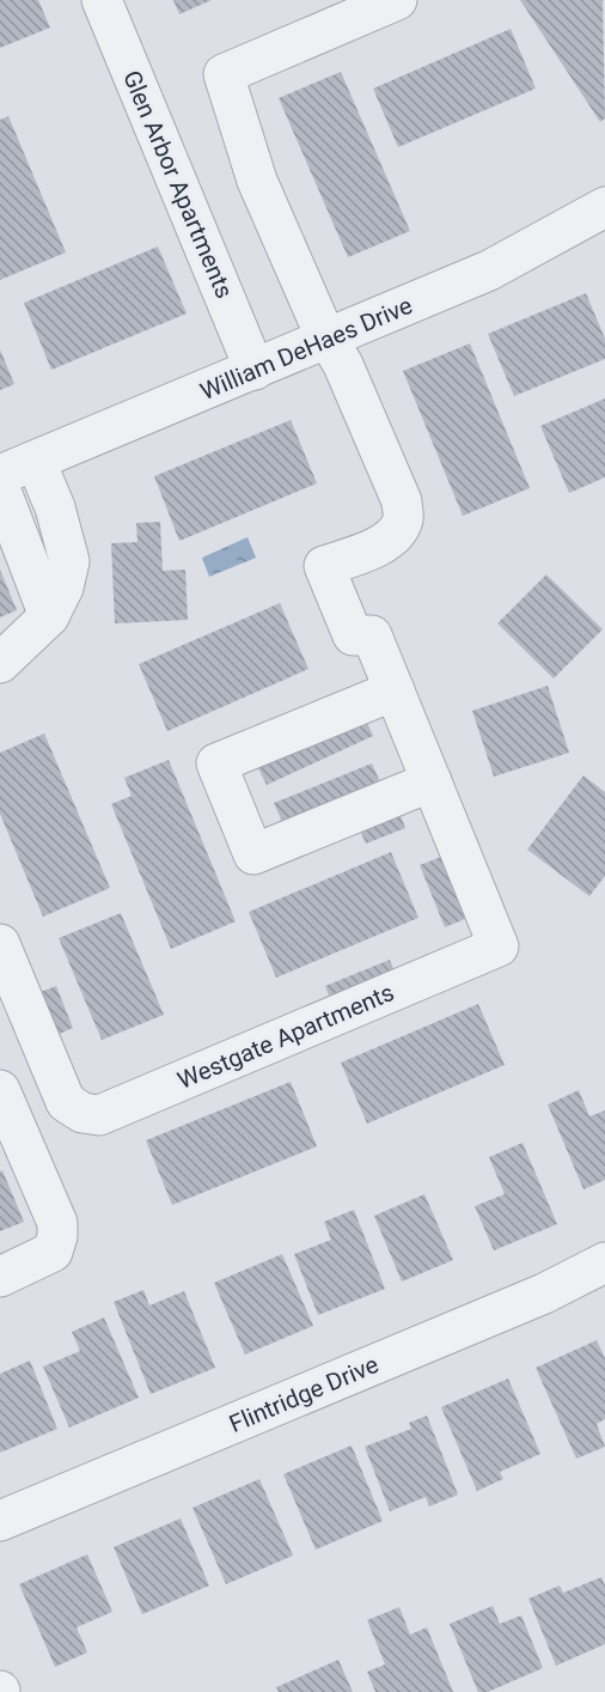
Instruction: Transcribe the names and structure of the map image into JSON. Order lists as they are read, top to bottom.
{
  "streets": {
    "street": [
      "Glen Arbor Apartments",
      "William DeHaes Drive",
      "Westgate Apartments",
      "Flintridge Drive"
    ]
  },
  "crossings": [
    ["Glen Arbor Apartments", "William DeHaes Drive"],
    ["William DeHaes Drive", "Westgate Apartments"]
  ]
}
